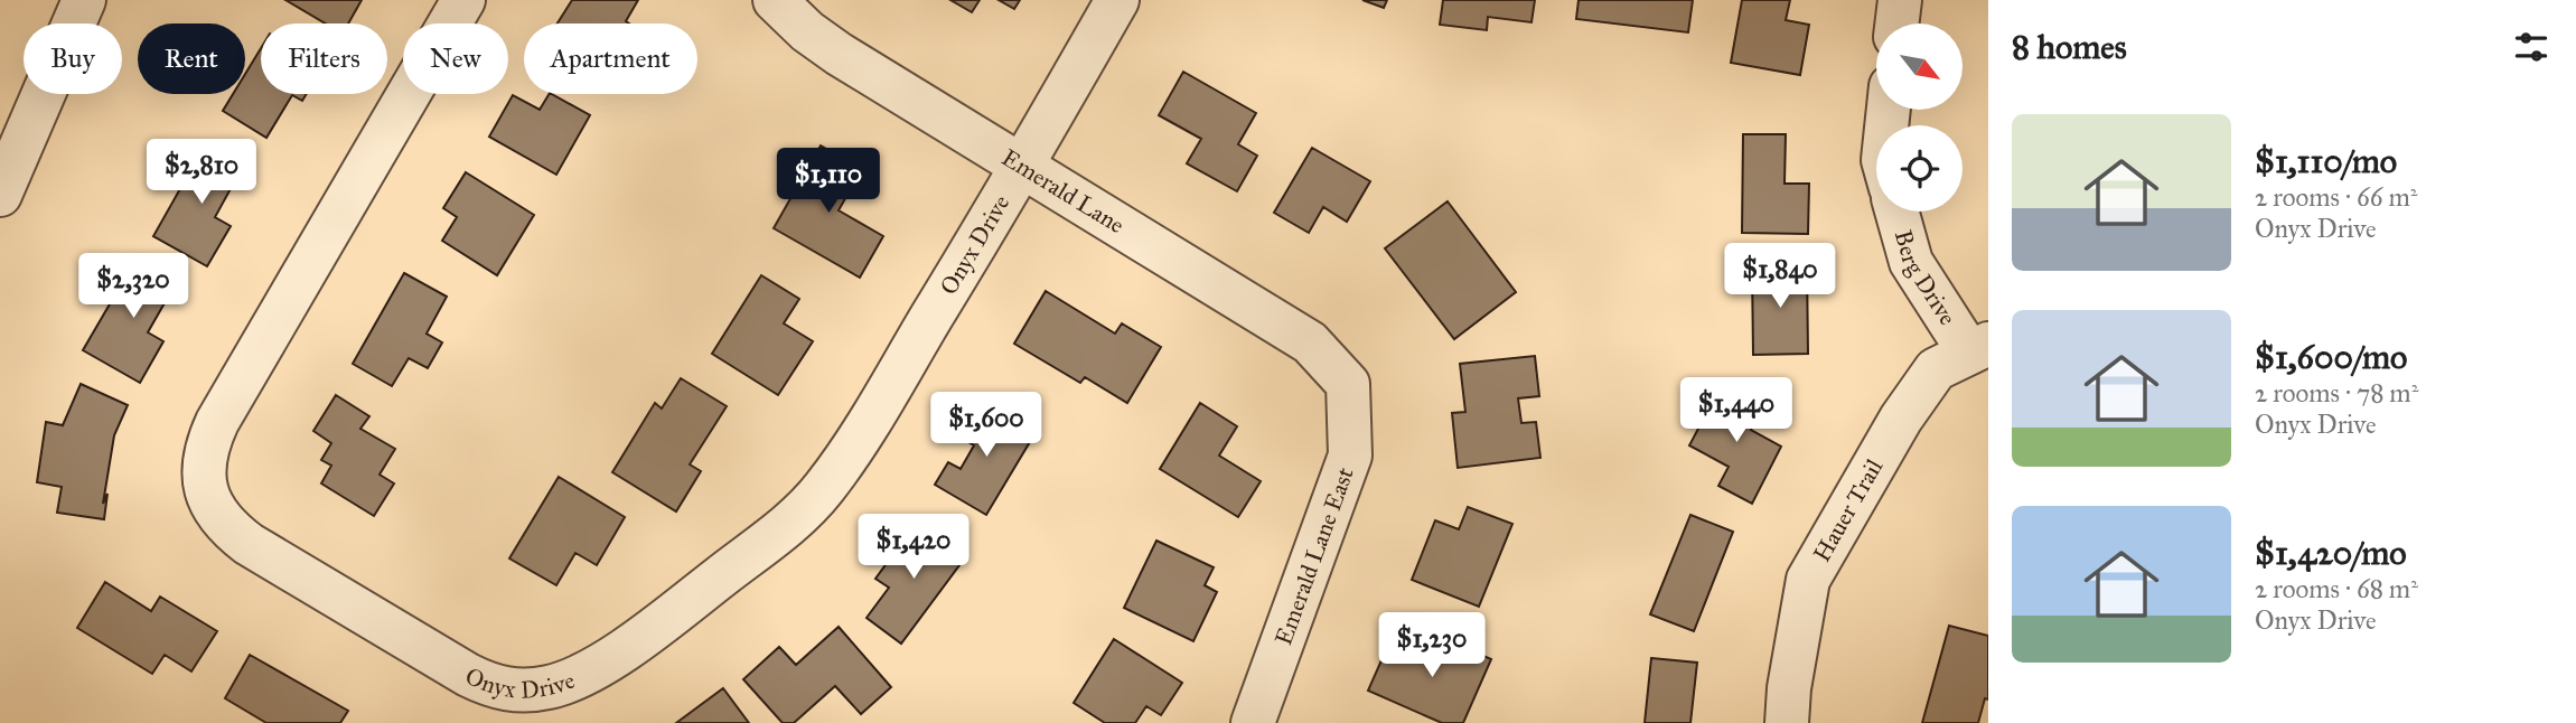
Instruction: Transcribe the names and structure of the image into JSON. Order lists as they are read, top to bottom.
{
  "streets": {
    "street": [
      "Emerald Lane",
      "Onyx Drive",
      "Berg Drive",
      "Hauer Trail",
      "Emerald Lane East"
    ]
  },
  "crossings": [
    ["Emerald Lane", "Onyx Drive"],
    ["Emerald Lane", "Emerald Lane East"],
    ["Berg Drive", "Hauer Trail"]
  ],
  "north": "bottom right",
  "page": {
    "heading": "8 homes",
    "chip": [
      "Buy",
      "Rent",
      "Filters",
      "New",
      "Apartment"
    ],
    "list": [
      {
        "name": "$1,110/mo",
        "note": "2 rooms · 66 m² · Onyx Drive"
      },
      {
        "name": "$1,600/mo",
        "note": "2 rooms · 78 m² · Onyx Drive"
      },
      {
        "name": "$1,420/mo",
        "note": "2 rooms · 68 m² · Onyx Drive"
      }
    ],
    "price": [
      "$2,810",
      "$1,110",
      "$1,840",
      "$2,320",
      "$1,440",
      "$1,600",
      "$1,420",
      "$1,230"
    ]
  }
}
